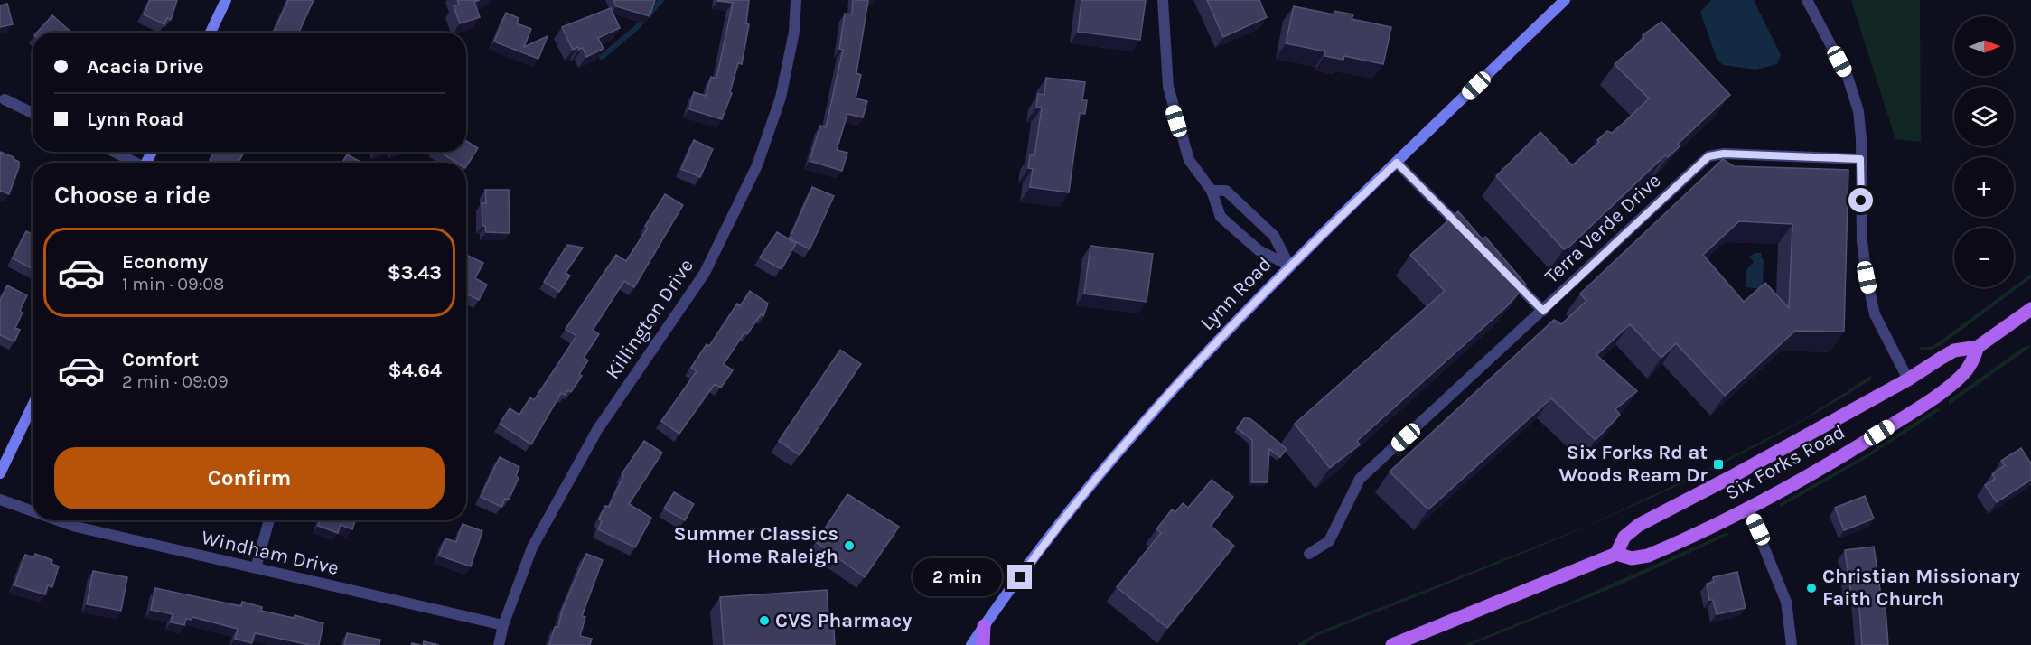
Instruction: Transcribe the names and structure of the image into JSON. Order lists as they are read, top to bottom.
{
  "streets": {
    "main road": ["Lynn Road", "Six Forks Road"],
    "street": ["Terra Verde Drive", "Killington Drive", "Windham Drive"]
  },
  "crossings": [
    ["Killington Drive", "Windham Drive"]
  ],
  "places": {
    "transit": ["Six Forks Rd at Woods Ream Dr"],
    "other": ["Summer Classics Home Raleigh", "Christian Missionary Faith Church", "CVS Pharmacy"]
  },
  "north": "right",
  "page": {
    "map_buttons": ["+", "−"],
    "banner": ["Acacia Drive", "Lynn Road"],
    "heading": "Choose a ride",
    "list": [
      {
        "name": "Economy",
        "note": "1 min · 09:08",
        "value": "$3.43"
      },
      {
        "name": "Comfort",
        "note": "2 min · 09:09",
        "value": "$4.64"
      }
    ],
    "buttons": "Confirm",
    "bubble": "2 min"
  }
}
